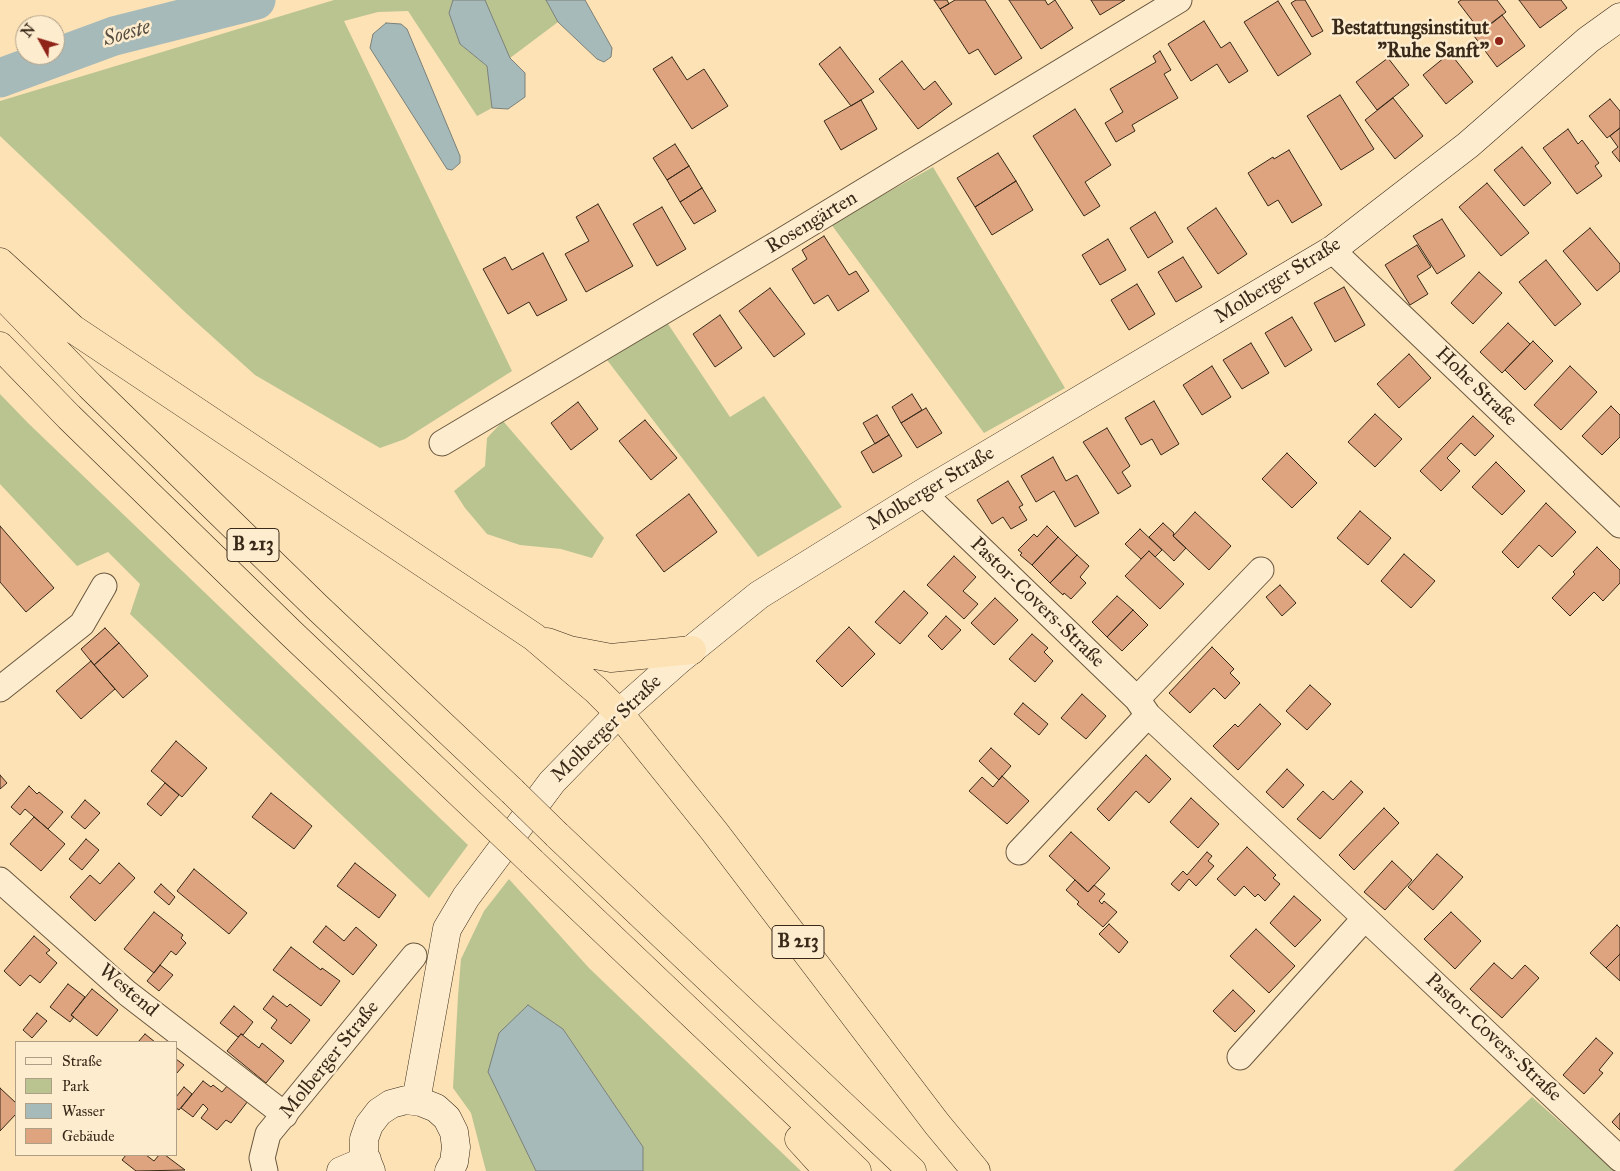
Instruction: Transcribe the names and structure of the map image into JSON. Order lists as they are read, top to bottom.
{
  "streets": {
    "highway": ["B 213"],
    "street": [
      "Rosengärten",
      "Molberger Straße",
      "Hohe Straße",
      "Pastor-Covers-Straße",
      "Westend"
    ]
  },
  "crossings": [
    ["Molberger Straße", "Hohe Straße"],
    ["Molberger Straße", "B 213"],
    ["Molberger Straße", "Pastor-Covers-Straße"],
    ["Molberger Straße", "Westend"]
  ],
  "water": ["Soeste"],
  "places": ["Bestattungsinstitut \"Ruhe Sanft\""],
  "legend": [
    "Straße",
    "Park",
    "Wasser",
    "Gebäude"
  ],
  "north": "top left"
}
